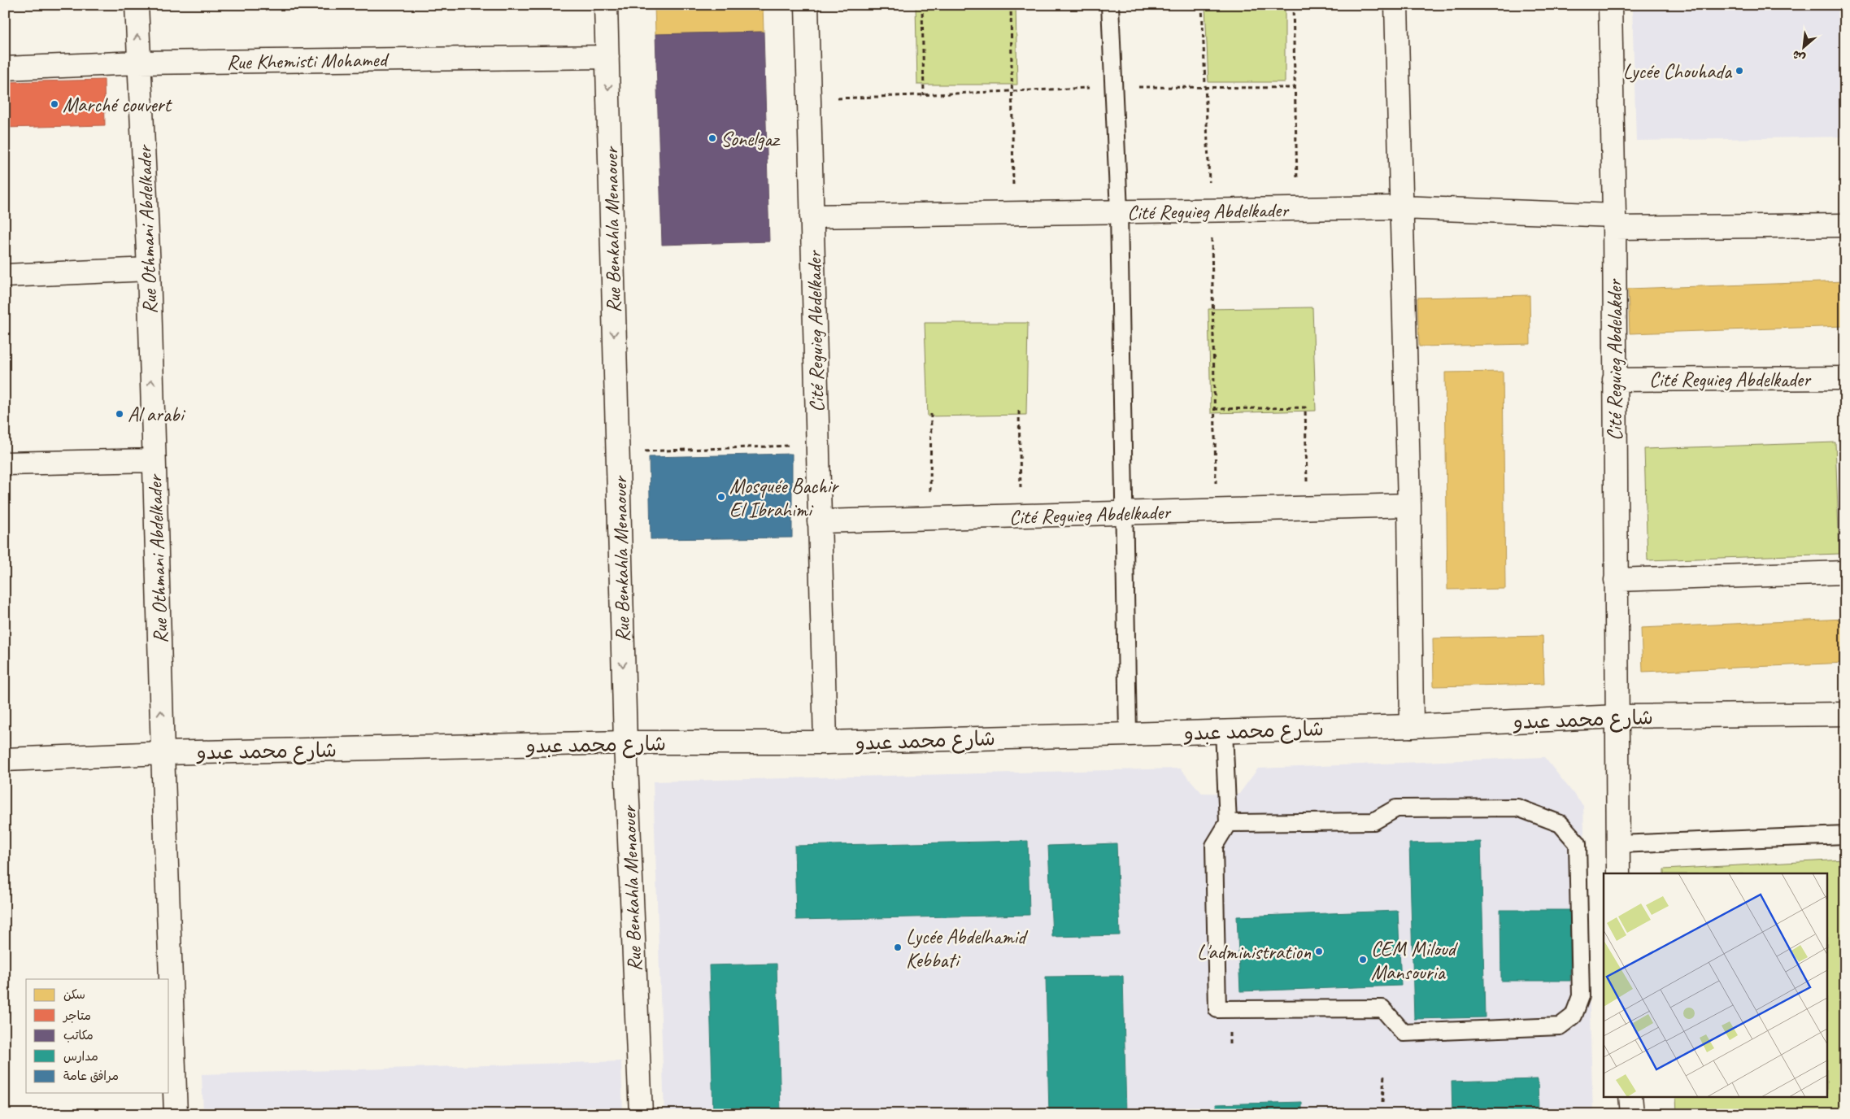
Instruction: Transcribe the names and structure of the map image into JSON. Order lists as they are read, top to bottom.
{
  "streets": {
    "street": [
      "Rue Khemisti Mohamed",
      "Cité Reguieg Abdelkader",
      "Rue Othmani Abdelkader",
      "Rue Benkahla Menaouer",
      "Cité Reguieg Abdelakder",
      "شارع محمد عبدو"
    ]
  },
  "crossings": [
    ["Rue Khemisti Mohamed", "Rue Othmani Abdelkader"],
    ["Rue Khemisti Mohamed", "Rue Benkahla Menaouer"],
    ["Cité Reguieg Abdelkader", "Cité Reguieg Abdelakder"],
    ["Cité Reguieg Abdelkader", "شارع محمد عبدو"],
    ["Rue Othmani Abdelkader", "شارع محمد عبدو"],
    ["Rue Benkahla Menaouer", "شارع محمد عبدو"],
    ["Cité Reguieg Abdelakder", "شارع محمد عبدو"]
  ],
  "one_way": ["Rue Othmani Abdelkader", "Rue Benkahla Menaouer"],
  "places": [
    "Lycée Chouhada",
    "Marché couvert",
    "Sonelgaz",
    "Al arabi",
    "Mosquée Bachir El Ibrahimi",
    "Lycée Abdelhamid Kebbati",
    "L'administration",
    "CEM Miloud Mansouria"
  ],
  "legend": [
    "سكن",
    "متاجر",
    "مكاتب",
    "مدارس",
    "مرافق عامة"
  ],
  "north": "bottom left"
}
